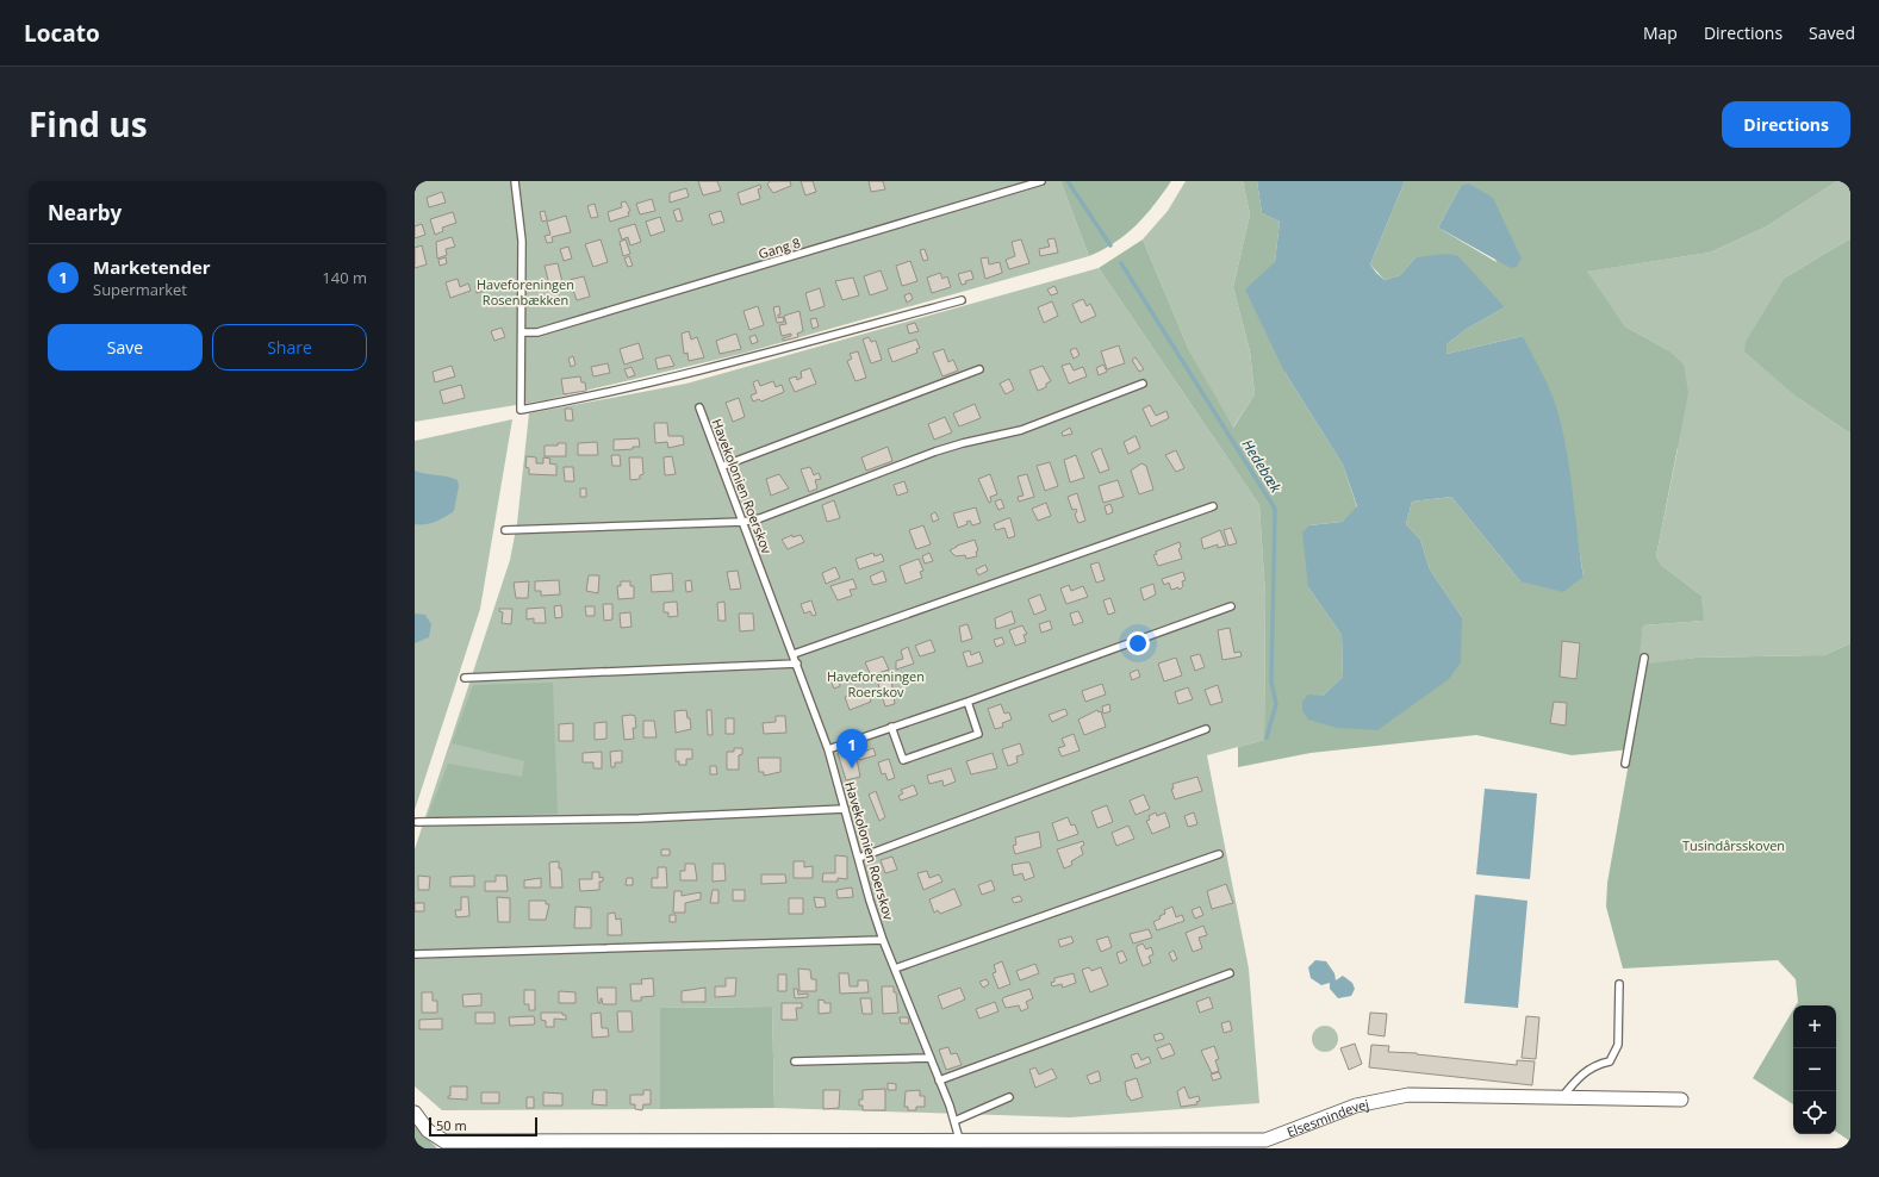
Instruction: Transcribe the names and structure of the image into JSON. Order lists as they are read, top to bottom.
{
  "streets": {
    "street": ["Elsesmindevej"],
    "lane": ["Gang 8", "Havekolonien Roerskov"]
  },
  "crossings": [
    ["Havekolonien Roerskov", "Elsesmindevej"]
  ],
  "water": ["Hedebæk"],
  "parks": ["Haveforeningen Rosenbækken", "Haveforeningen Roerskov", "Tusindårsskoven"],
  "scale_bar": "50 m",
  "page": {
    "header": "Locato",
    "nav": ["Map", "Directions", "Saved"],
    "title": "Find us",
    "buttons": [
      "Directions",
      ["Save", "Share"]
    ],
    "heading": "Nearby",
    "list": [
      {
        "mark": "1",
        "name": "Marketender",
        "note": "Supermarket",
        "value": "140 m"
      }
    ],
    "pins": "1",
    "map_buttons": ["+", "−"],
    "scale": "50 m"
  }
}
